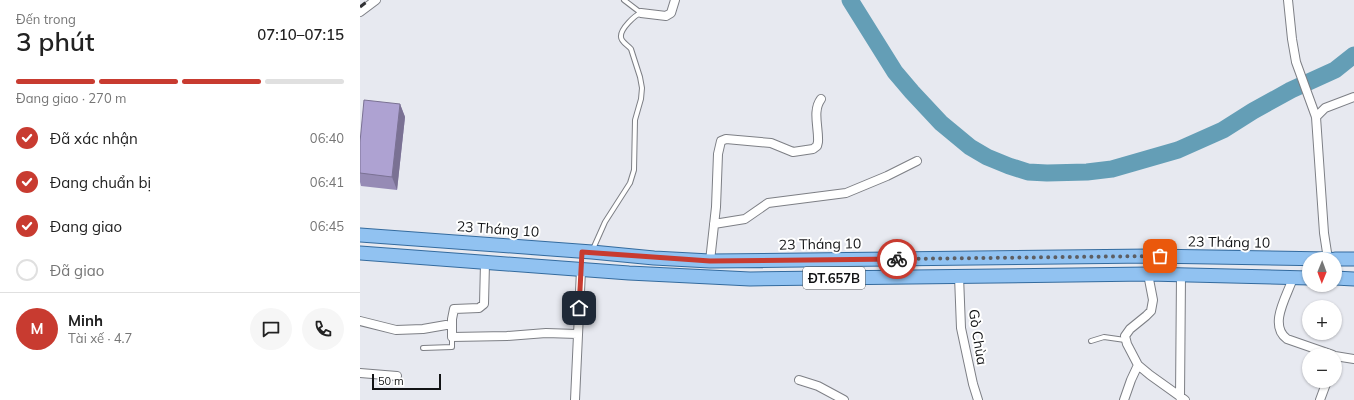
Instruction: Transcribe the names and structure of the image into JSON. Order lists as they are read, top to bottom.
{
  "streets": {
    "main road": ["23 Tháng 10", "ĐT.657B"],
    "street": ["Gò Chùa"]
  },
  "crossings": [
    ["ĐT.657B", "Gò Chùa"]
  ],
  "scale_bar": "50 m",
  "north": "bottom",
  "page": {
    "heading": ["3 phút", "Đến trong", "07:10–07:15"],
    "panel": ["Minh", "Tài xế · 4.7"],
    "bar": "Đang giao · 270 m",
    "list": [
      ["Đã xác nhận", "06:40"],
      ["Đang chuẩn bị", "06:41"],
      ["Đang giao", "06:45"],
      "Đã giao"
    ],
    "map_buttons": ["+", "−"],
    "round": "M",
    "scale": "50 m"
  }
}
